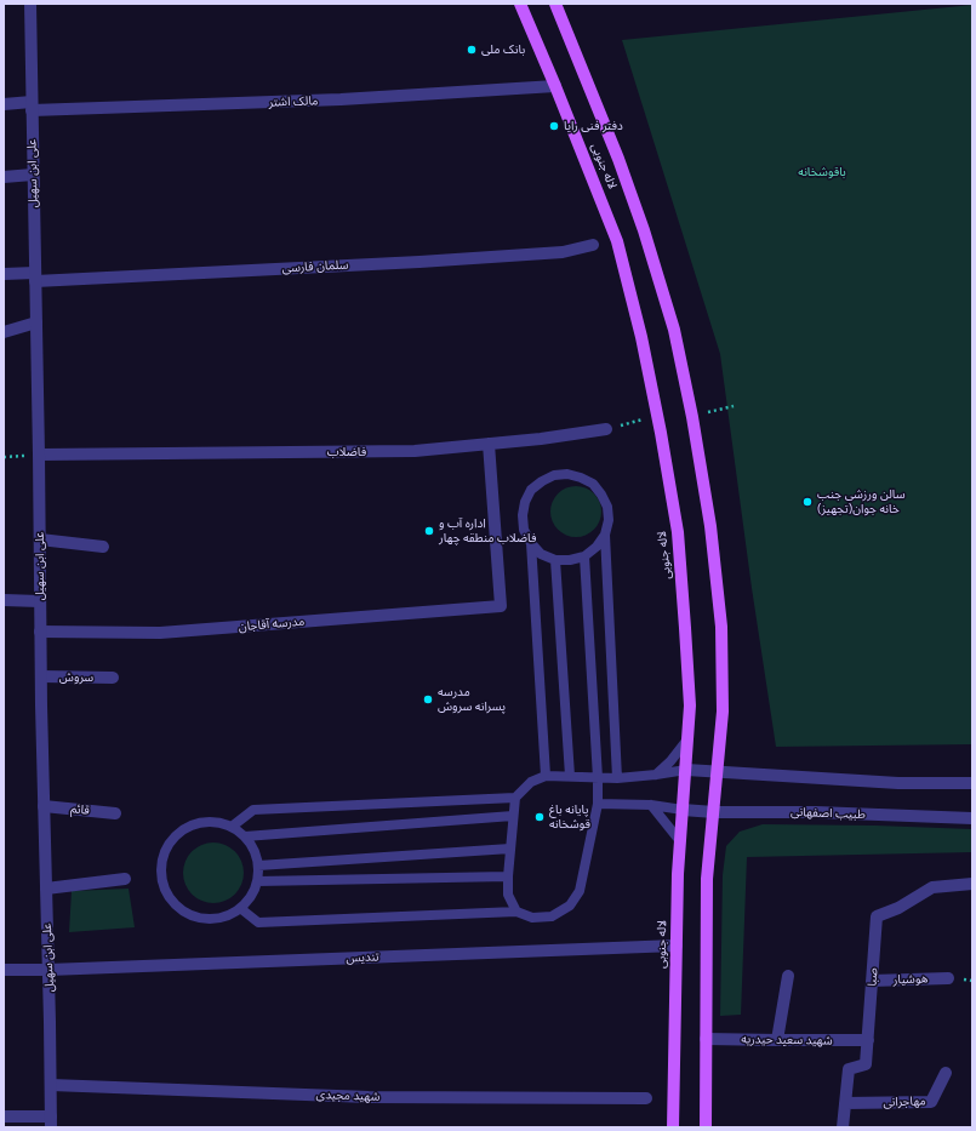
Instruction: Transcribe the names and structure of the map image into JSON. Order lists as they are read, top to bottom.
{
  "streets": {
    "main road": ["لاله جنوبی"],
    "street": [
      "مالک اشتر",
      "علی ابن سهیل",
      "سلمان فارسی",
      "فاضلاب",
      "مدرسه آقاجان",
      "سروش",
      "قائم",
      "طبیب اصفهانی",
      "تندیس",
      "صبا",
      "هوشیار",
      "شهید سعید حیدریه",
      "شهید مجیدی",
      "مهاجرانی"
    ]
  },
  "crossings": [
    ["مالک اشتر", "لاله جنوبی"],
    ["مالک اشتر", "علی ابن سهیل"],
    ["لاله جنوبی", "طبیب اصفهانی"],
    ["لاله جنوبی", "تندیس"],
    ["لاله جنوبی", "شهید سعید حیدریه"],
    ["علی ابن سهیل", "سلمان فارسی"],
    ["علی ابن سهیل", "فاضلاب"],
    ["علی ابن سهیل", "مدرسه آقاجان"],
    ["علی ابن سهیل", "سروش"],
    ["علی ابن سهیل", "قائم"],
    ["علی ابن سهیل", "تندیس"],
    ["علی ابن سهیل", "شهید مجیدی"],
    ["فاضلاب", "مدرسه آقاجان"],
    ["صبا", "هوشیار"],
    ["صبا", "شهید سعید حیدریه"],
    ["صبا", "مهاجرانی"]
  ],
  "parks": ["باقوشخانه"],
  "places": [
    "بانک ملی",
    "دفتر فنی رایا",
    "سالن ورزشی جنب خانه جوان(تجهیز)",
    "اداره آب و فاضلاب منطقه چهار",
    "مدرسه پسرانه سروش",
    "پایانه باغ قوشخانه"
  ]
}
